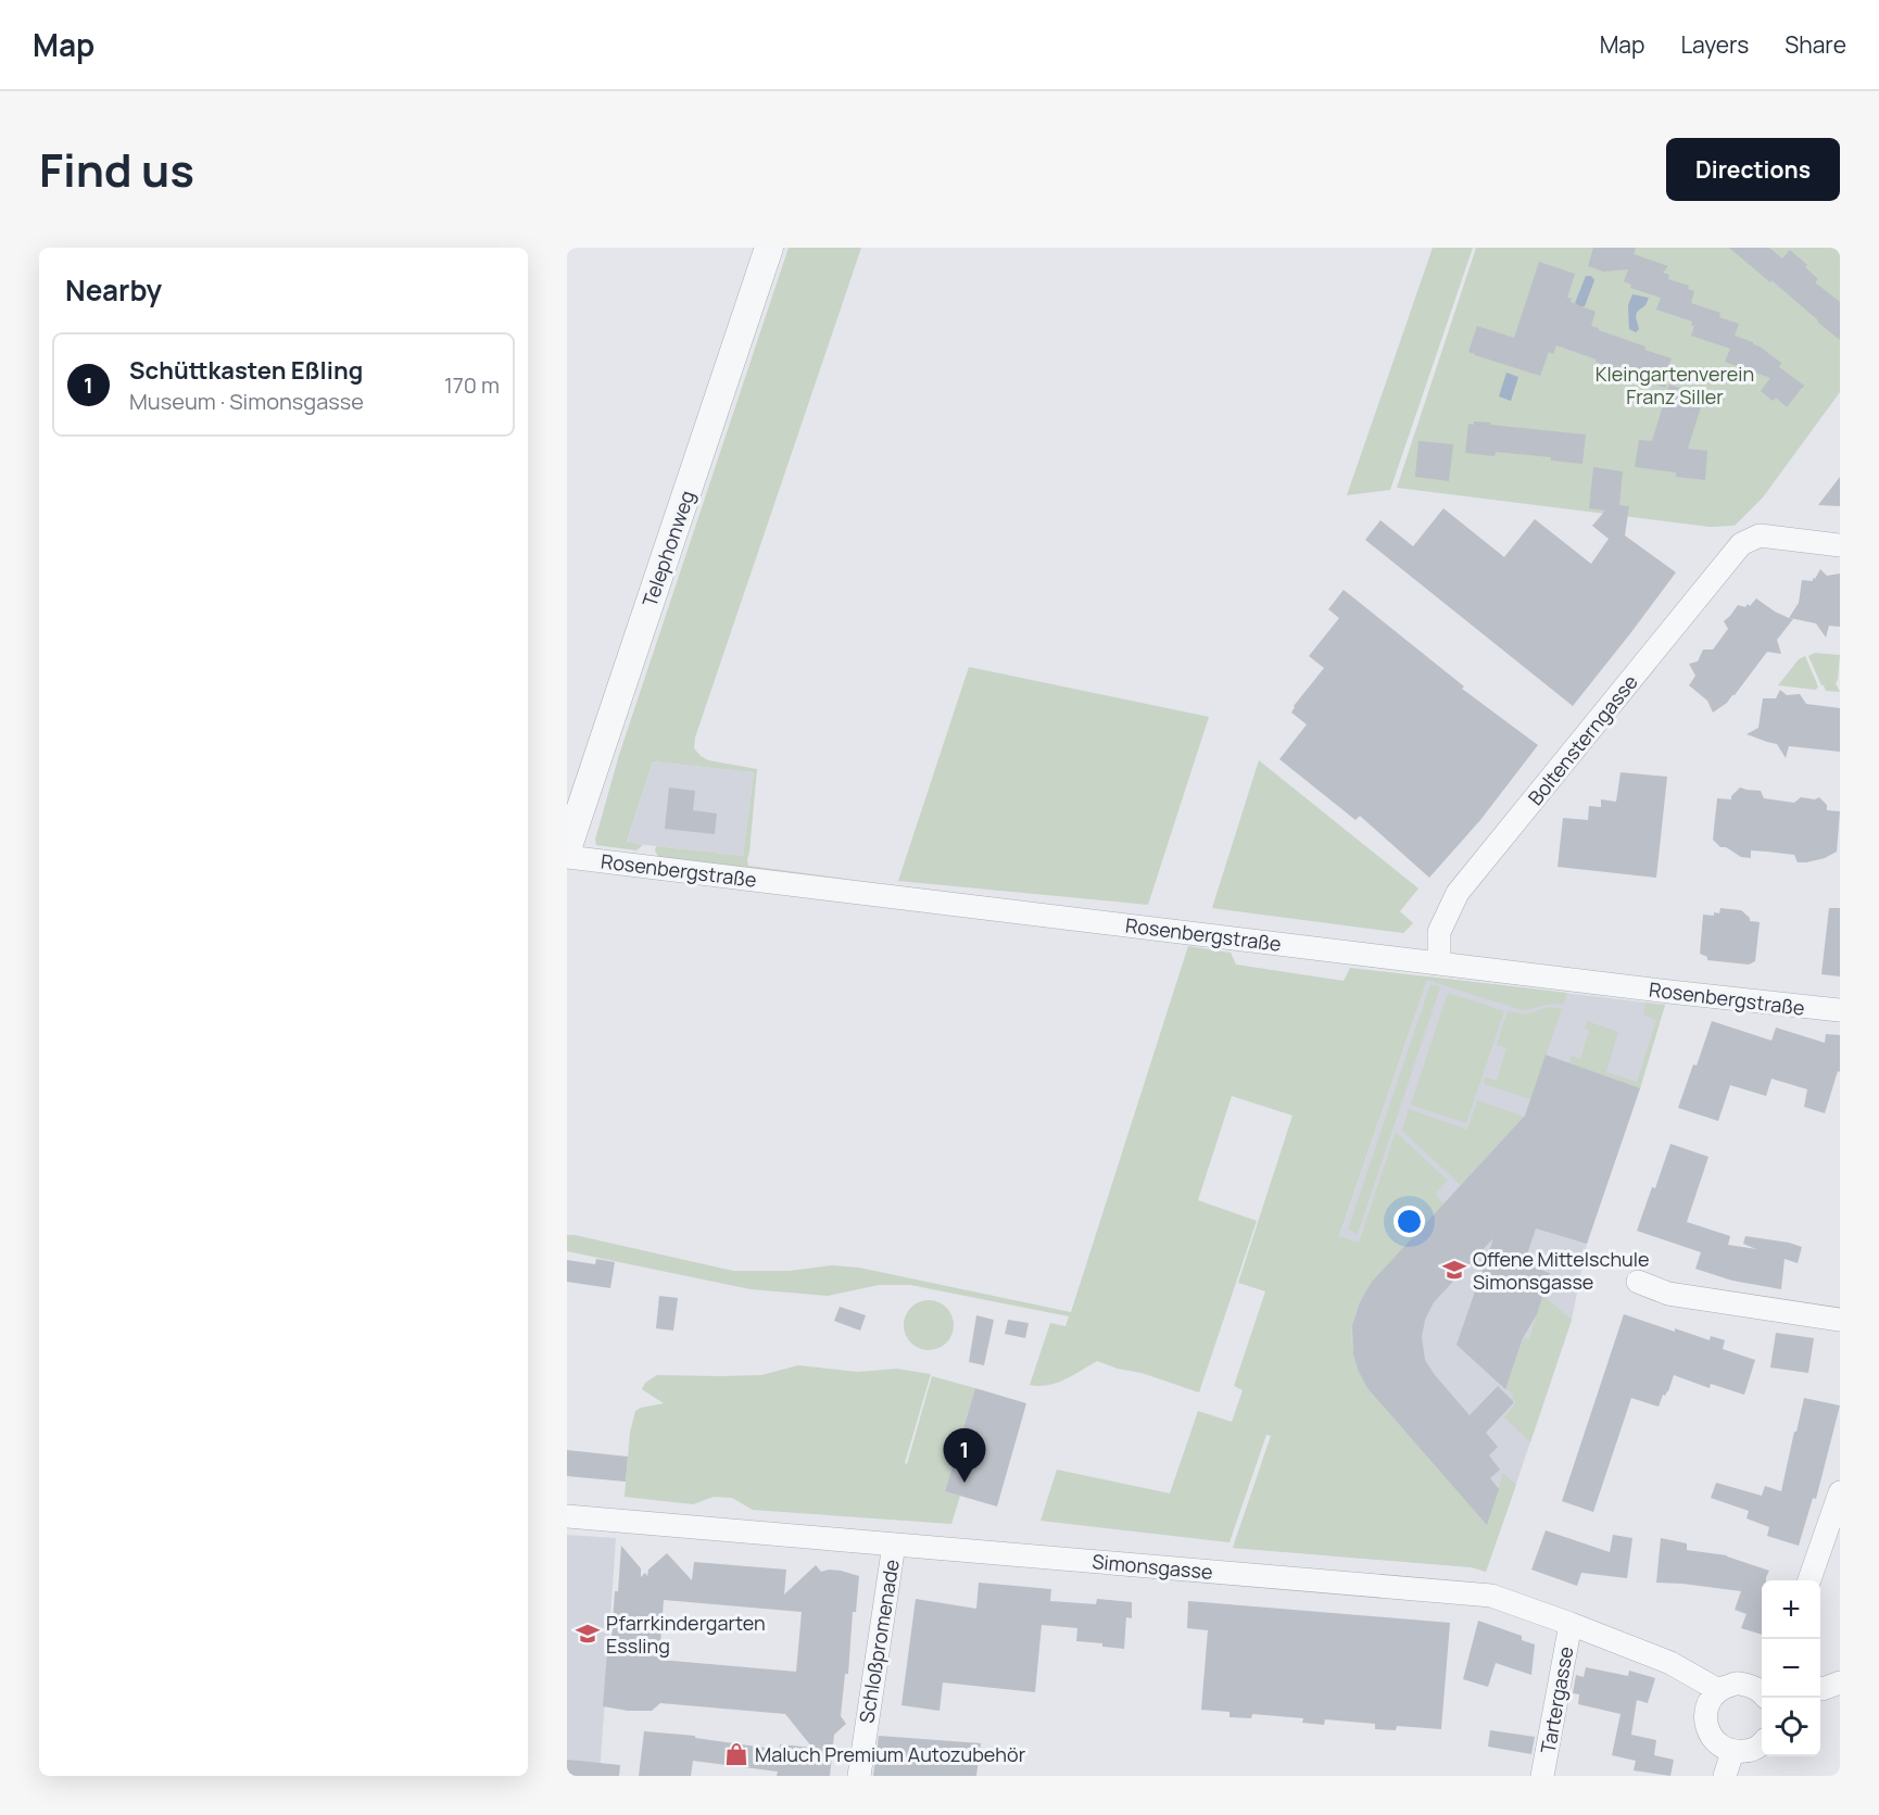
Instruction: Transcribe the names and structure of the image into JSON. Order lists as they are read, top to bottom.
{
  "streets": {
    "street": [
      "Telephonweg",
      "Boltensterngasse",
      "Rosenbergstraße",
      "Simonsgasse",
      "Schloßpromenade",
      "Tartergasse"
    ]
  },
  "crossings": [
    ["Boltensterngasse", "Rosenbergstraße"],
    ["Simonsgasse", "Schloßpromenade"],
    ["Simonsgasse", "Tartergasse"]
  ],
  "parks": ["Kleingartenverein Franz Siller"],
  "places": {
    "school or university": ["Offene Mittelschule Simonsgasse", "Pfarrkindergarten Essling"],
    "shop": ["Maluch Premium Autozubehör"]
  },
  "page": {
    "header": "Map",
    "nav": ["Map", "Layers", "Share"],
    "title": "Find us",
    "buttons": "Directions",
    "heading": "Nearby",
    "list": [
      {
        "mark": "1",
        "name": "Schüttkasten Eßling",
        "note": "Museum · Simonsgasse",
        "value": "170 m"
      }
    ],
    "pins": "1",
    "map_buttons": ["+", "−"]
  }
}
